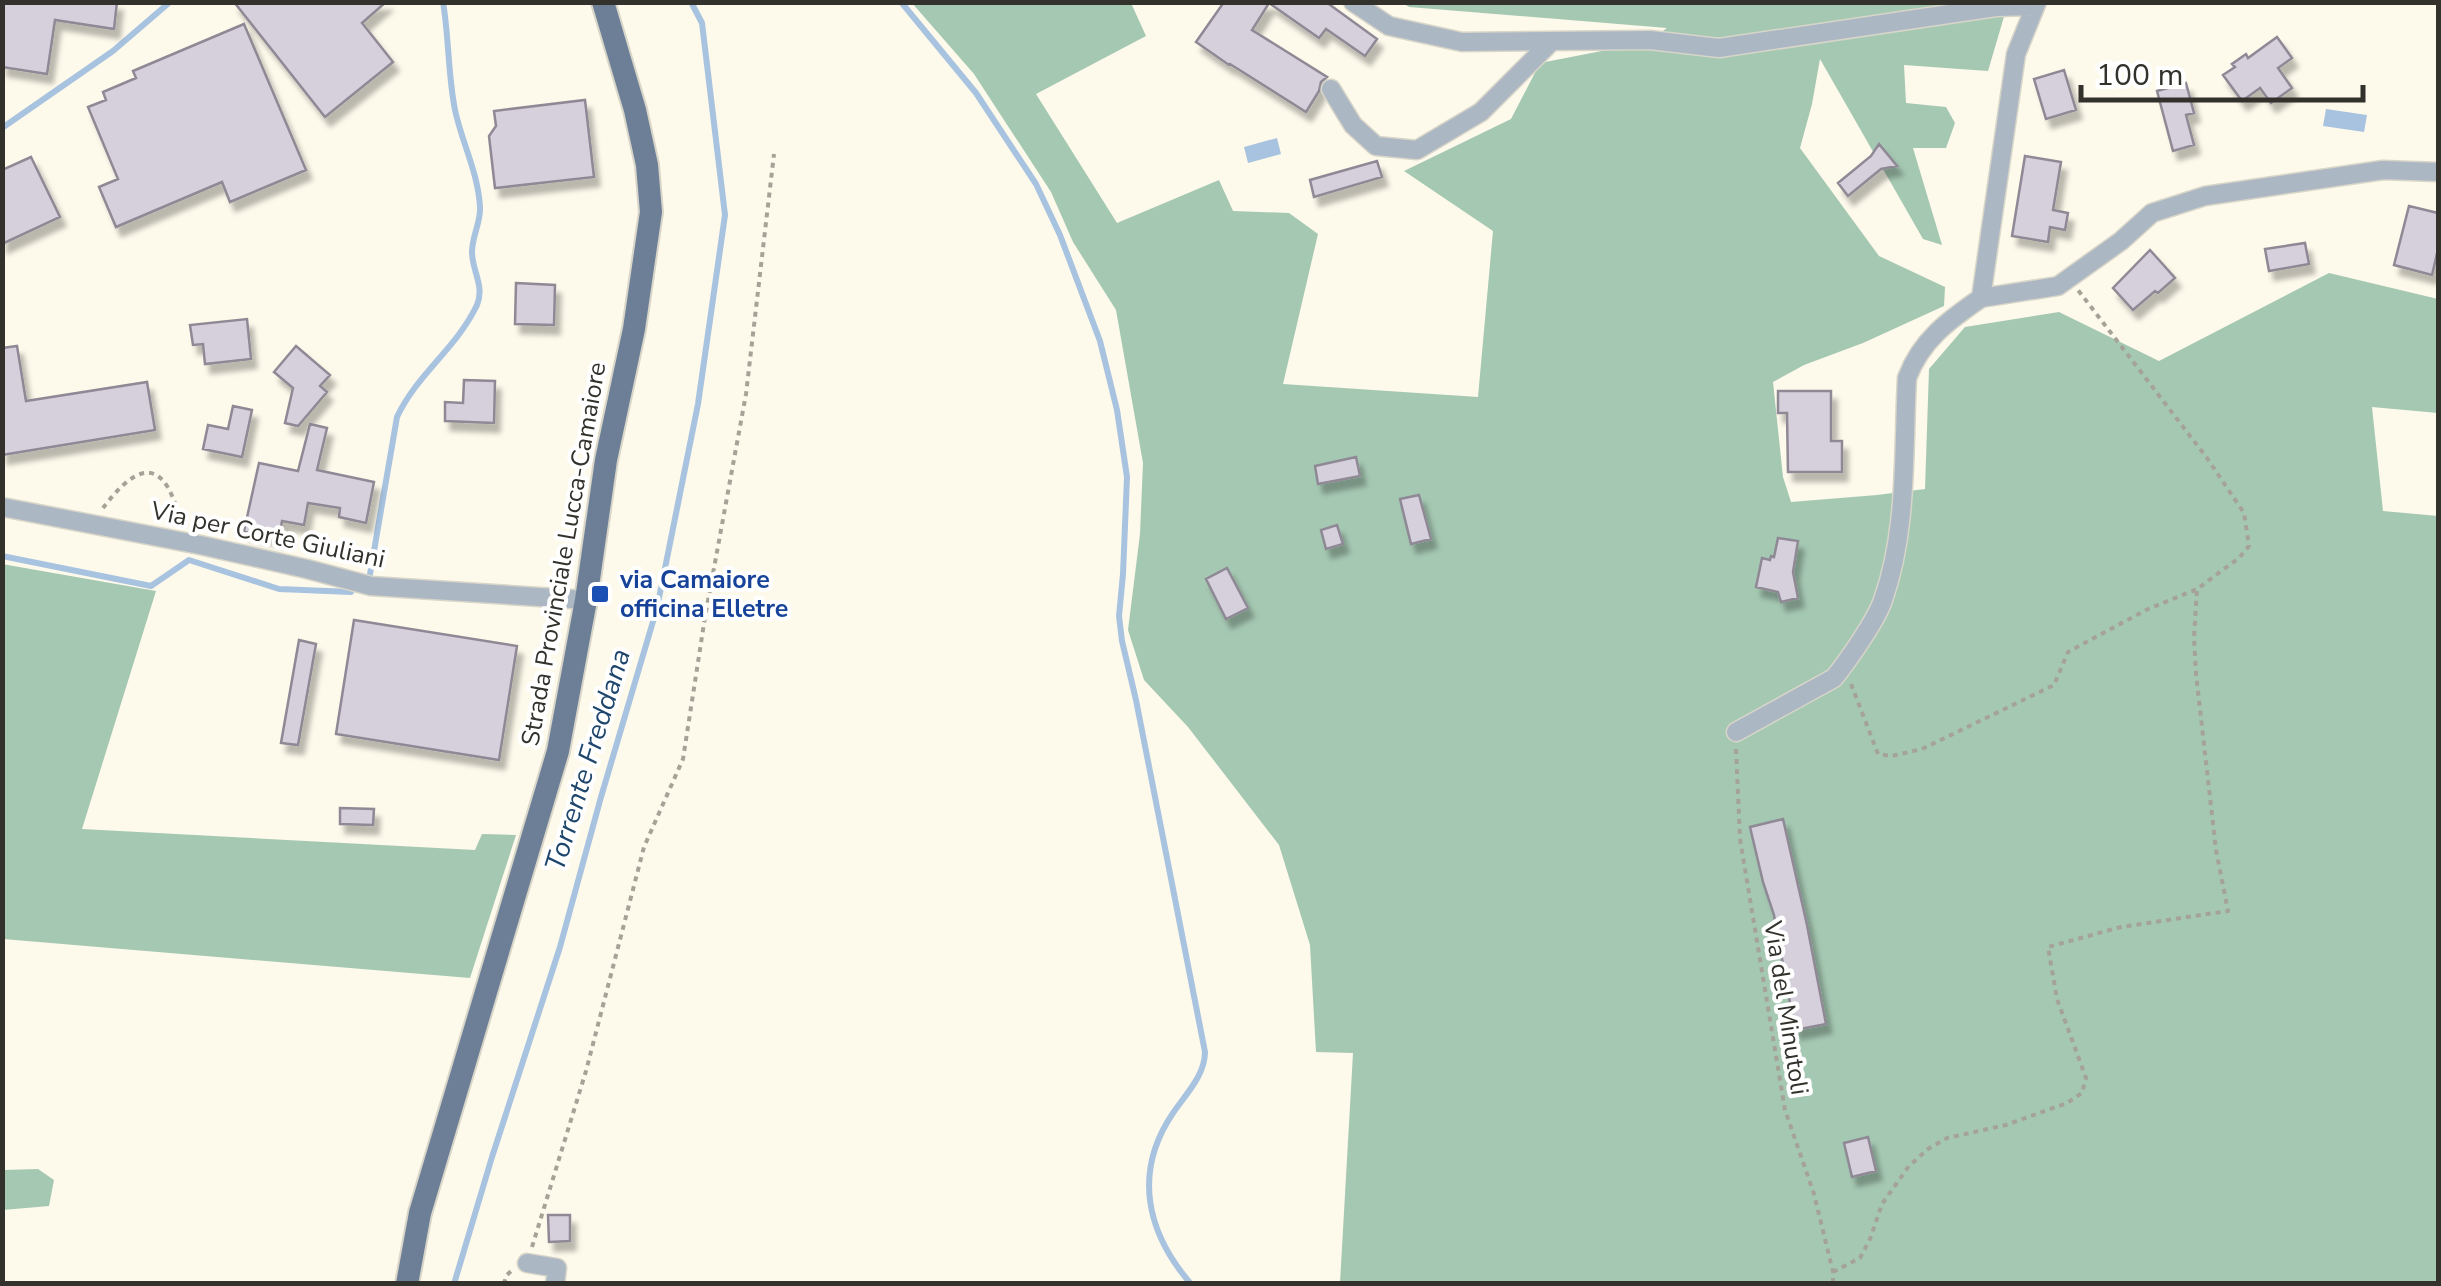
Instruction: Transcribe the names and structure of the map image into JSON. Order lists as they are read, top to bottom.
{
  "streets": {
    "main road": ["Strada Provinciale Lucca-Camaiore"],
    "street": ["Via per Corte Giuliani"],
    "path": ["Via del Minutoli"]
  },
  "crossings": [
    ["Via per Corte Giuliani", "Strada Provinciale Lucca-Camaiore"]
  ],
  "water": ["Torrente Freddana"],
  "places": {
    "transit": ["via Camaiore officina Elletre"]
  },
  "scale_bar": "100 m"
}
